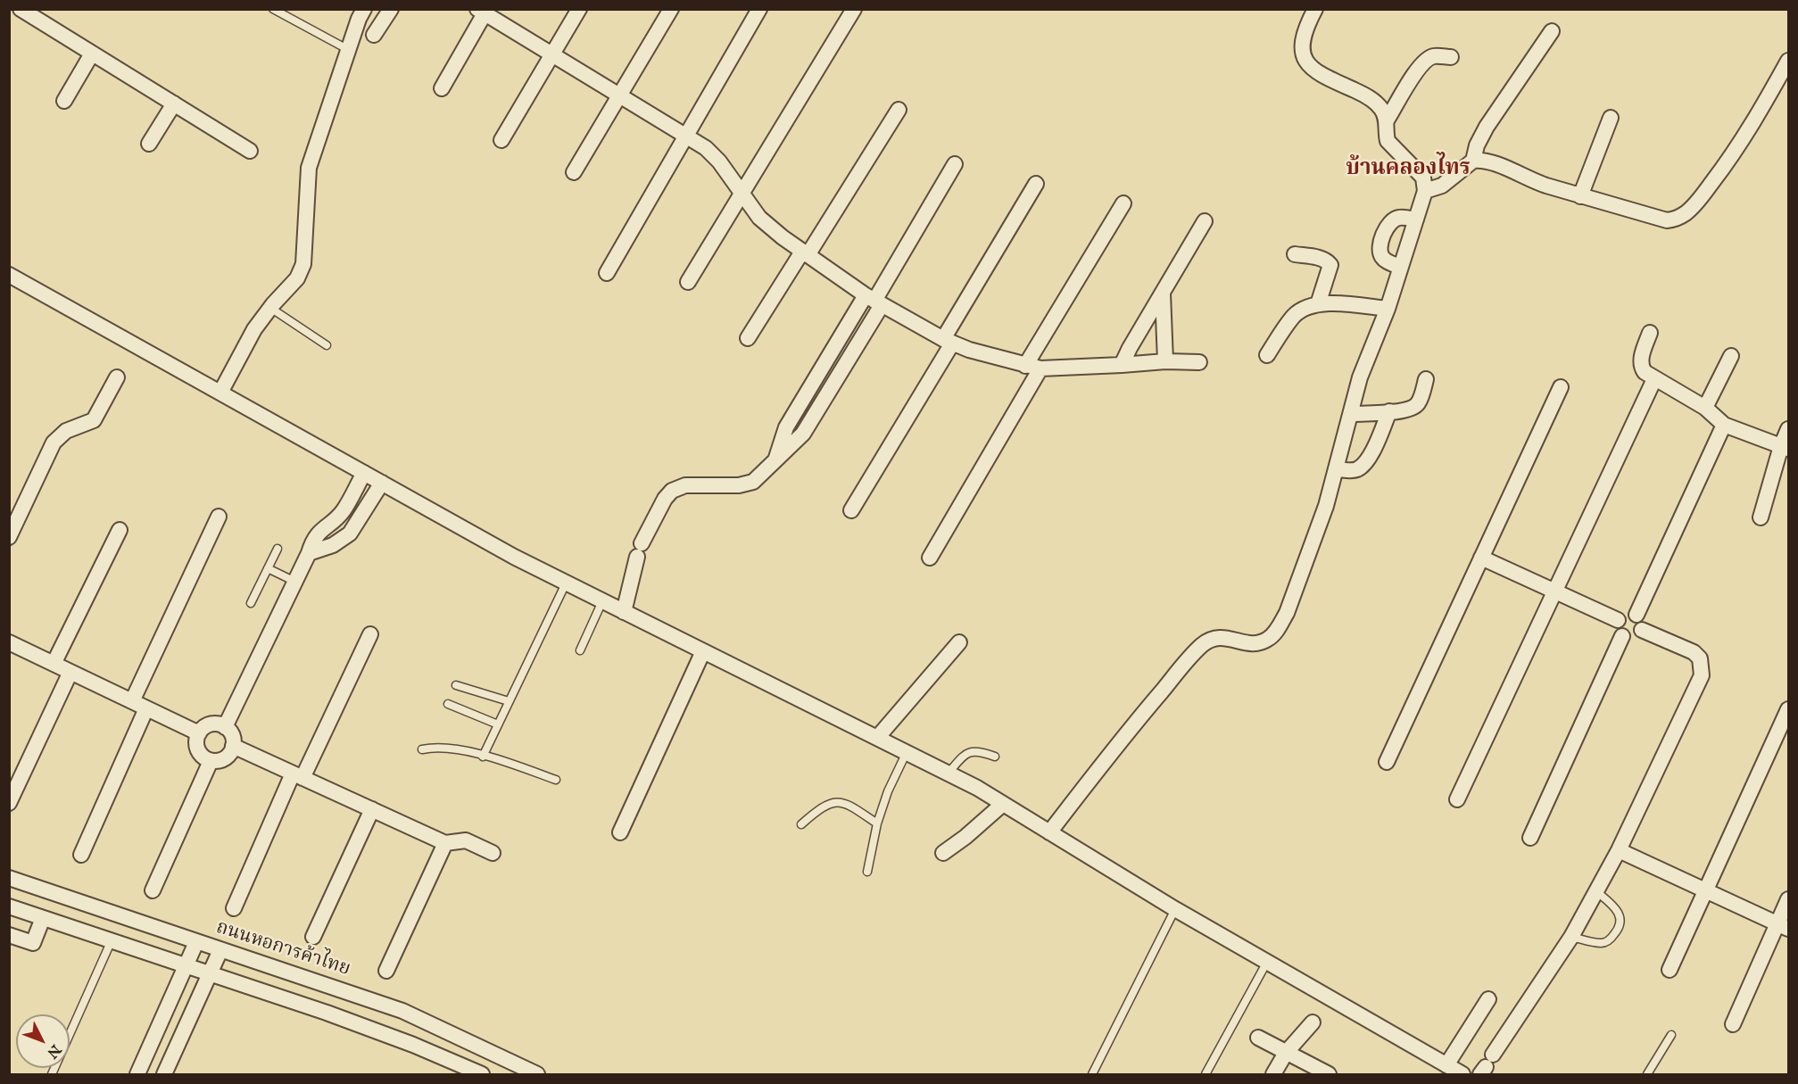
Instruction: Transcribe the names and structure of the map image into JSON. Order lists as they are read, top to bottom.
{
  "streets": {
    "street": ["ถนนหอการค้าไทย"]
  },
  "districts": ["บ้านคลองไทร"],
  "north": "bottom right"
}
